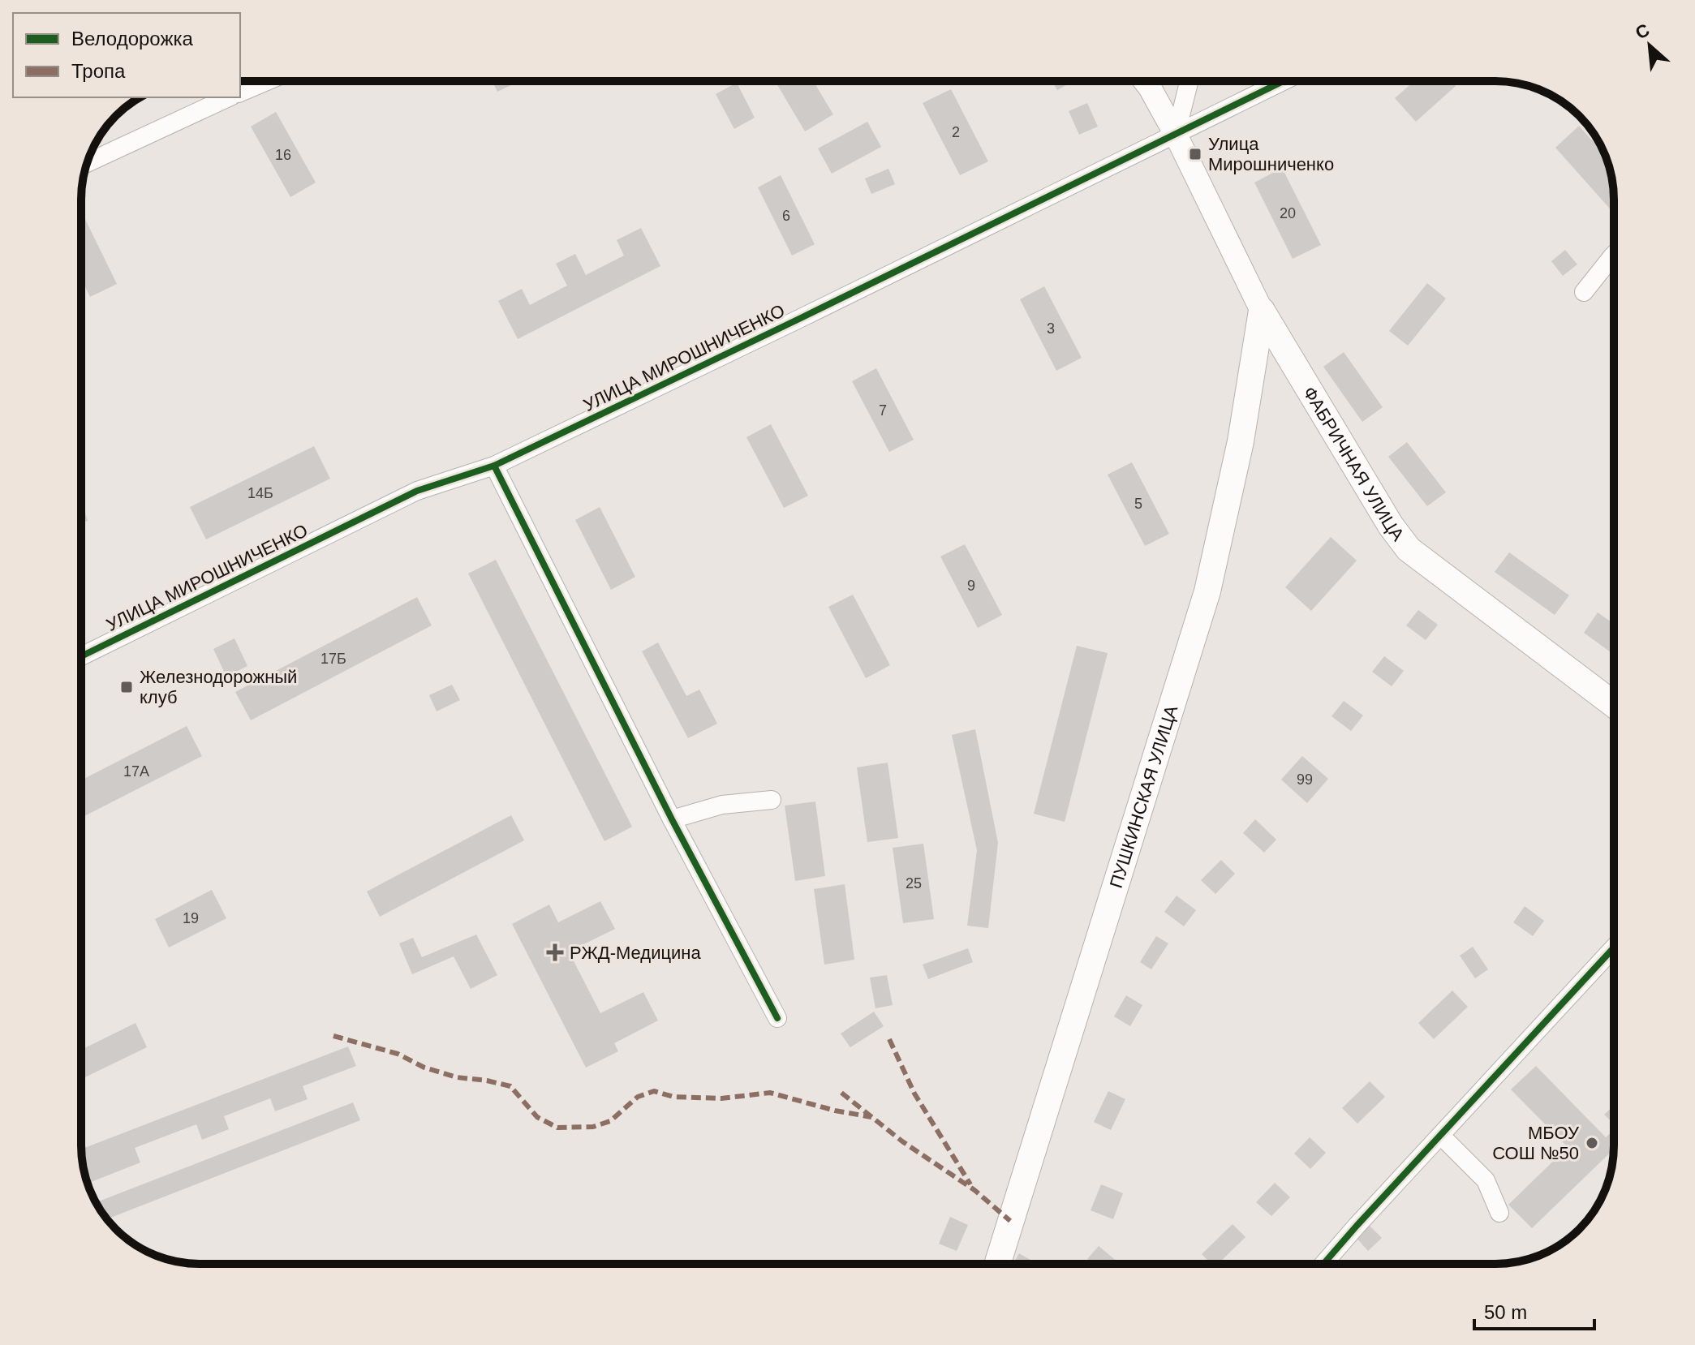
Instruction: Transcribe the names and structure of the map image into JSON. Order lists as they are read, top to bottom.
{
  "streets": {
    "main road": ["ФАБРИЧНАЯ УЛИЦА", "ПУШКИНСКАЯ УЛИЦА"],
    "street": ["УЛИЦА МИРОШНИЧЕНКО"]
  },
  "crossings": [
    ["УЛИЦА МИРОШНИЧЕНКО", "ФАБРИЧНАЯ УЛИЦА"],
    ["ФАБРИЧНАЯ УЛИЦА", "ПУШКИНСКАЯ УЛИЦА"]
  ],
  "places": {
    "transit": ["Улица Мирошниченко", "Железнодорожный клуб"],
    "health": ["РЖД-Медицина"],
    "other": ["МБОУ СОШ №50"]
  },
  "house_numbers": [
    "2",
    "16",
    "20",
    "6",
    "3",
    "7",
    "14Б",
    "5",
    "9",
    "17Б",
    "17А",
    "99",
    "25",
    "19"
  ],
  "legend": ["Велодорожка", "Тропа"],
  "scale_bar": "50 m",
  "north": "top left"
}
